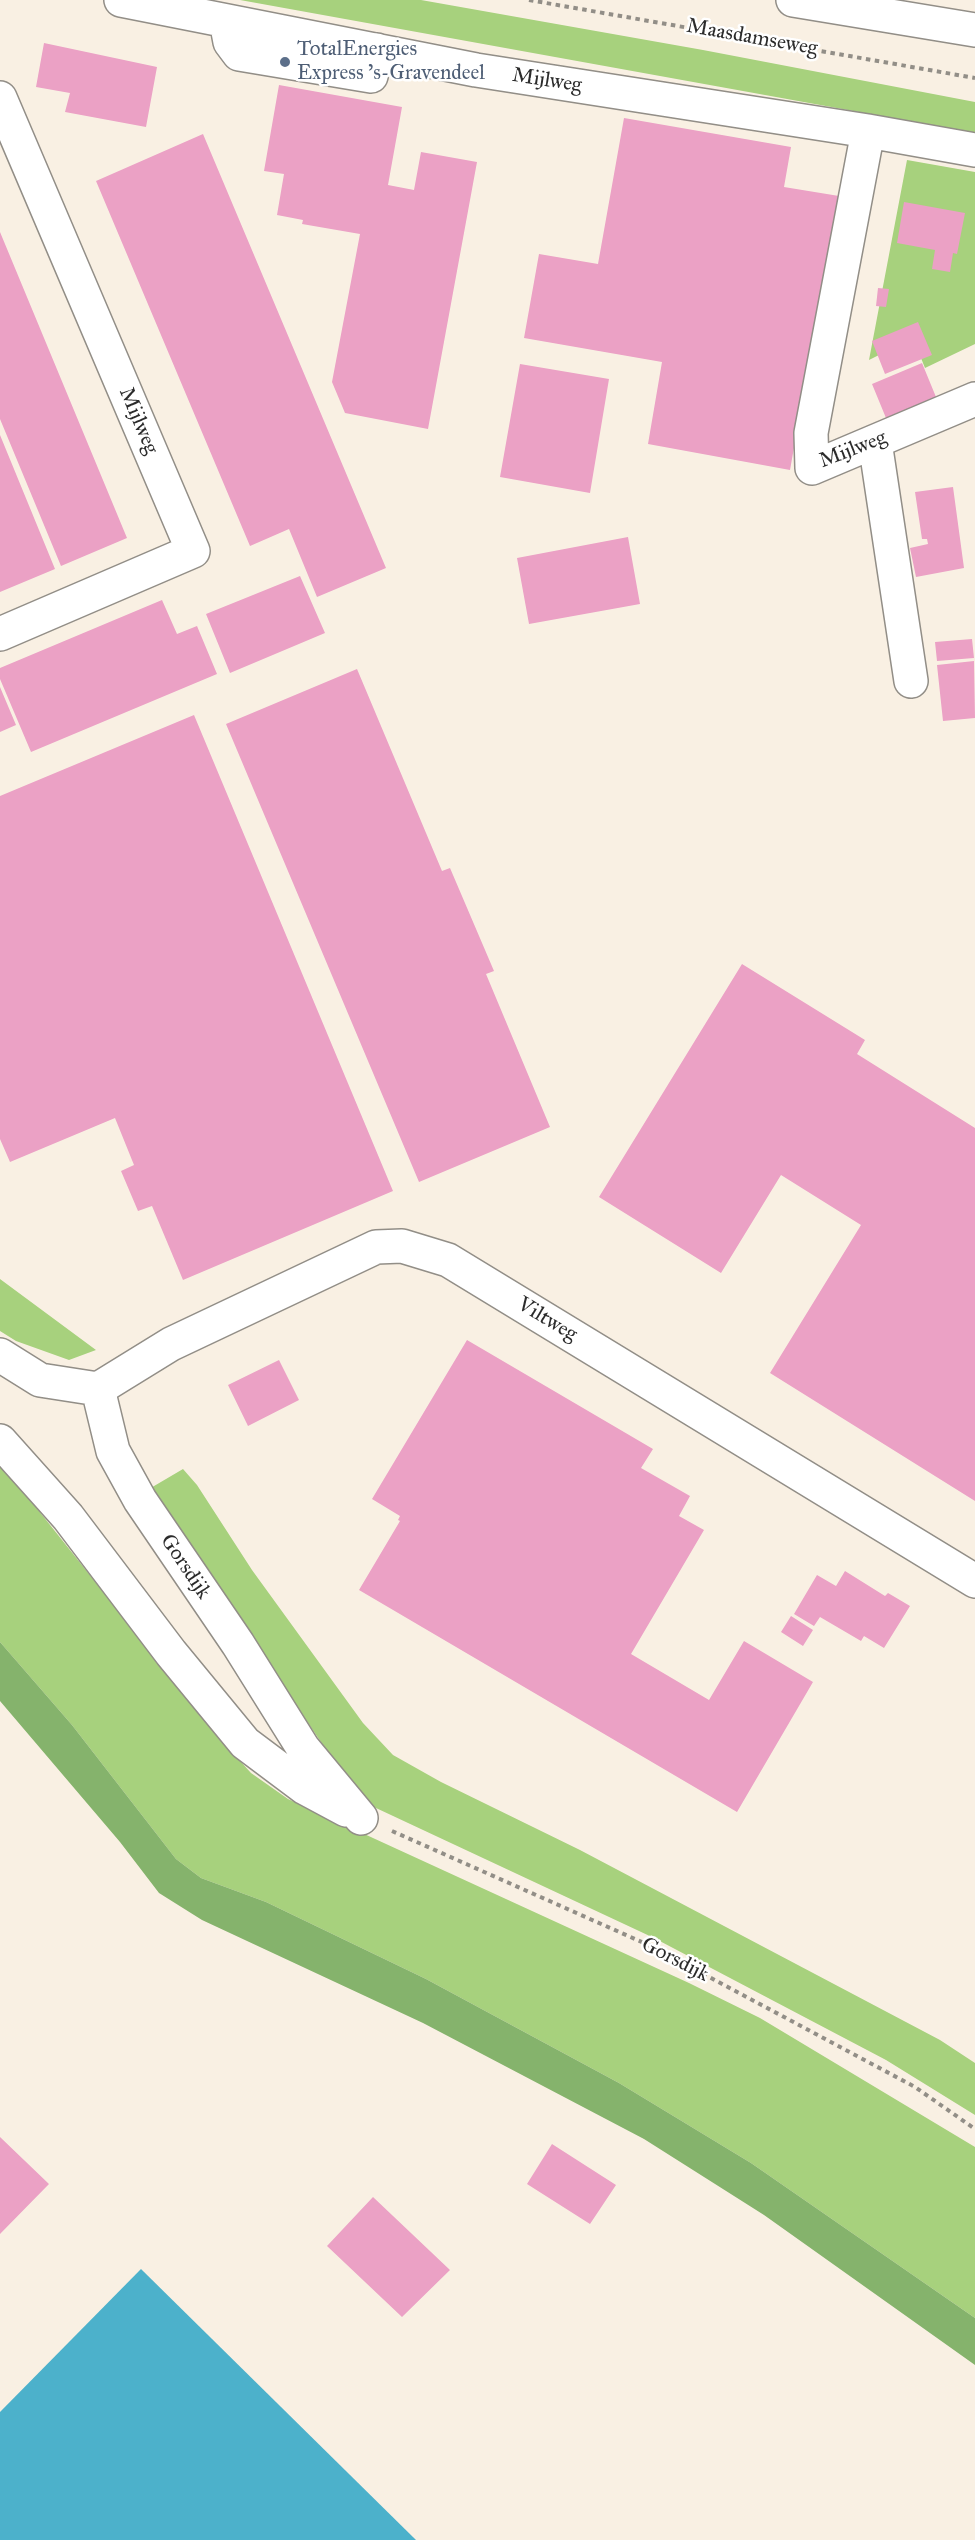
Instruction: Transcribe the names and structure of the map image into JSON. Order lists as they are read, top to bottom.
{
  "streets": {
    "street": ["Mijlweg", "Viltweg", "Gorsdijk"],
    "path": ["Maasdamseweg"]
  },
  "crossings": [
    ["Viltweg", "Gorsdijk"]
  ],
  "places": ["TotalEnergies Express 's-Gravendeel"]
}
